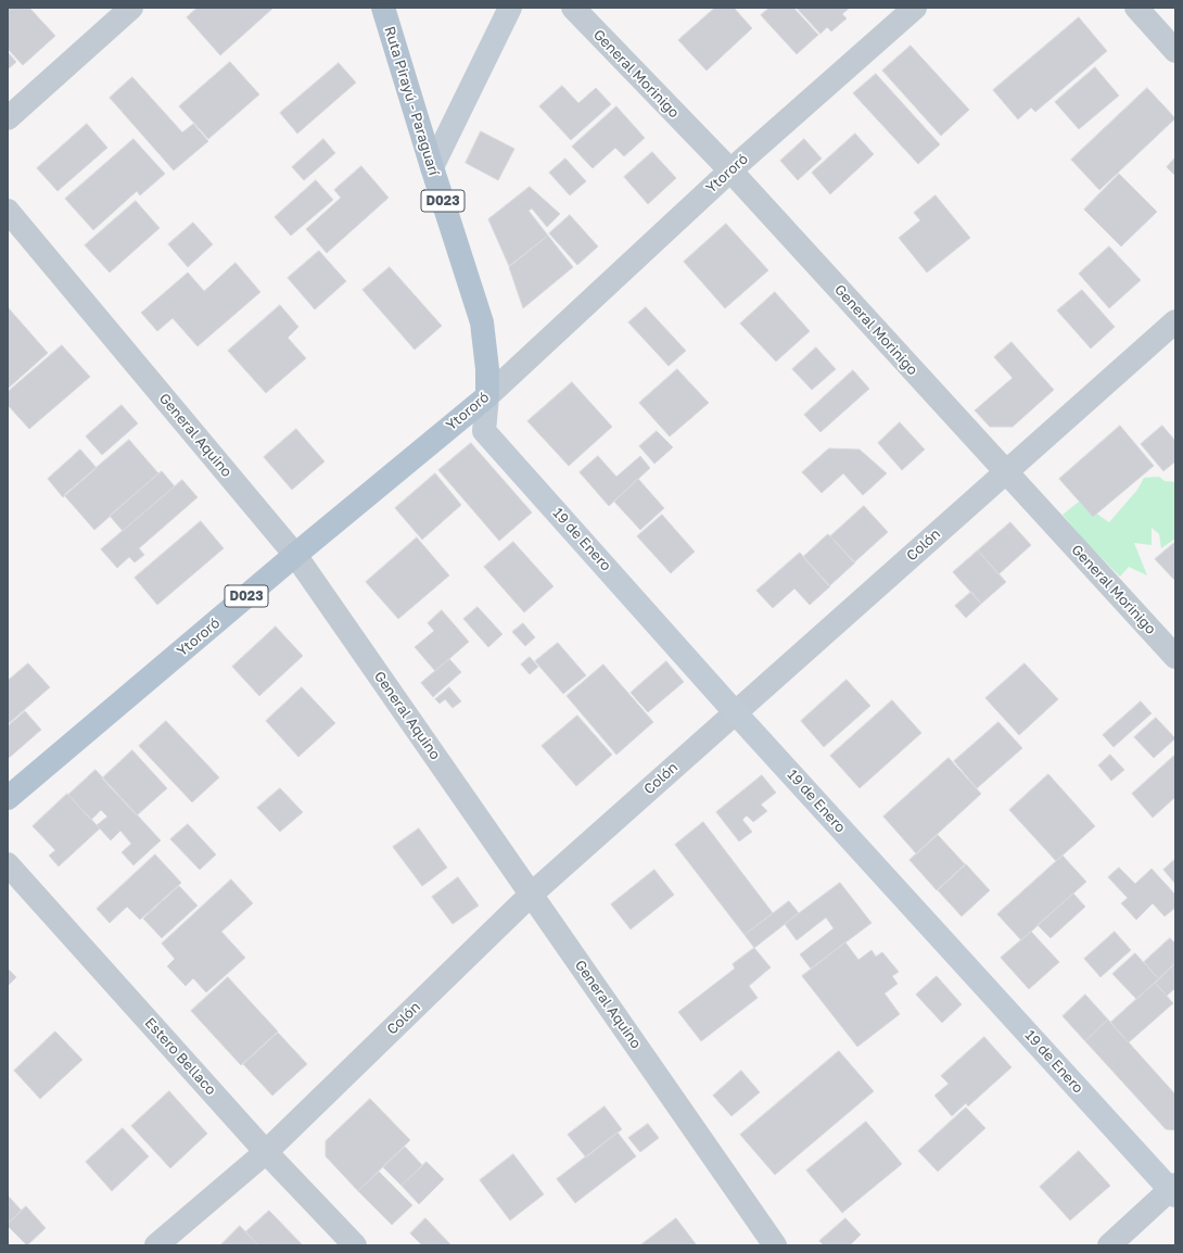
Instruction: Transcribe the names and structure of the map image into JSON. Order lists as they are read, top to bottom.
{
  "streets": {
    "main road": ["Ruta Pirayú - Paraguarí", "Ytororó", "D023"],
    "street": [
      "General Morinigo",
      "General Aquino",
      "19 de Enero",
      "Colón",
      "Estero Bellaco"
    ]
  },
  "crossings": [
    ["General Morinigo", "Ytororó"],
    ["General Morinigo", "Colón"],
    ["Ruta Pirayú - Paraguarí", "Ytororó"],
    ["Ruta Pirayú - Paraguarí", "19 de Enero"],
    ["Ytororó", "General Aquino"],
    ["Ytororó", "19 de Enero"],
    ["General Aquino", "Colón"],
    ["19 de Enero", "Colón"],
    ["Colón", "Estero Bellaco"]
  ]
}
